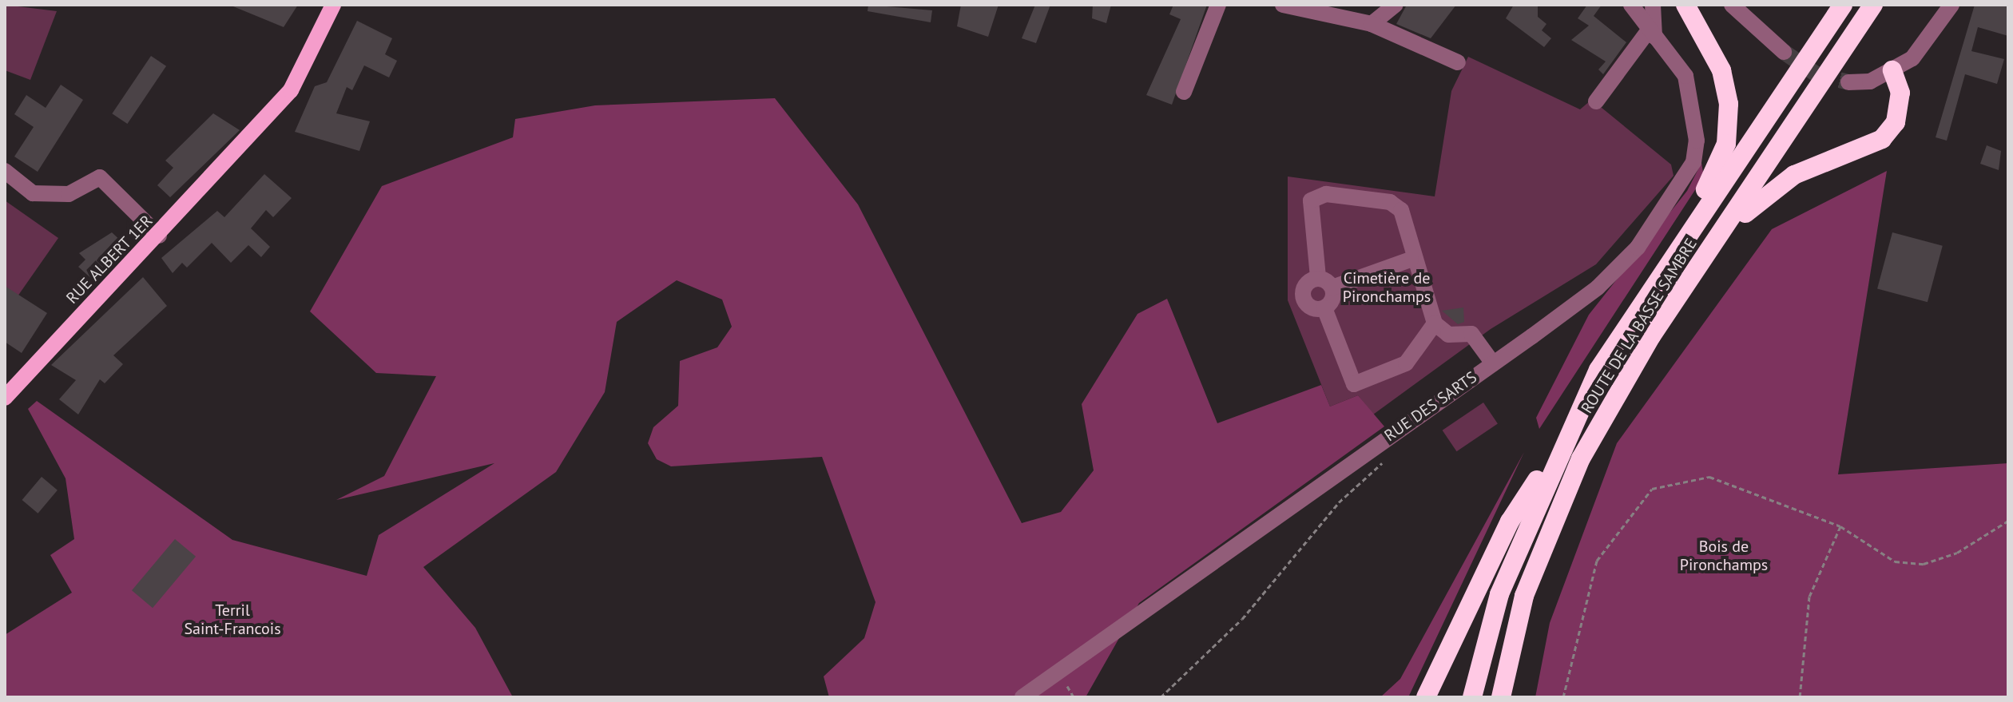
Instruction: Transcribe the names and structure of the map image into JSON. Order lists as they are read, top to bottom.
{
  "streets": {
    "highway": ["ROUTE DE LA BASSE SAMBRE"],
    "main road": ["RUE ALBERT 1ER"],
    "street": ["RUE DES SARTS"]
  },
  "parks": ["Cimetière de Pironchamps", "Bois de Pironchamps", "Terril Saint-Francois"]
}
